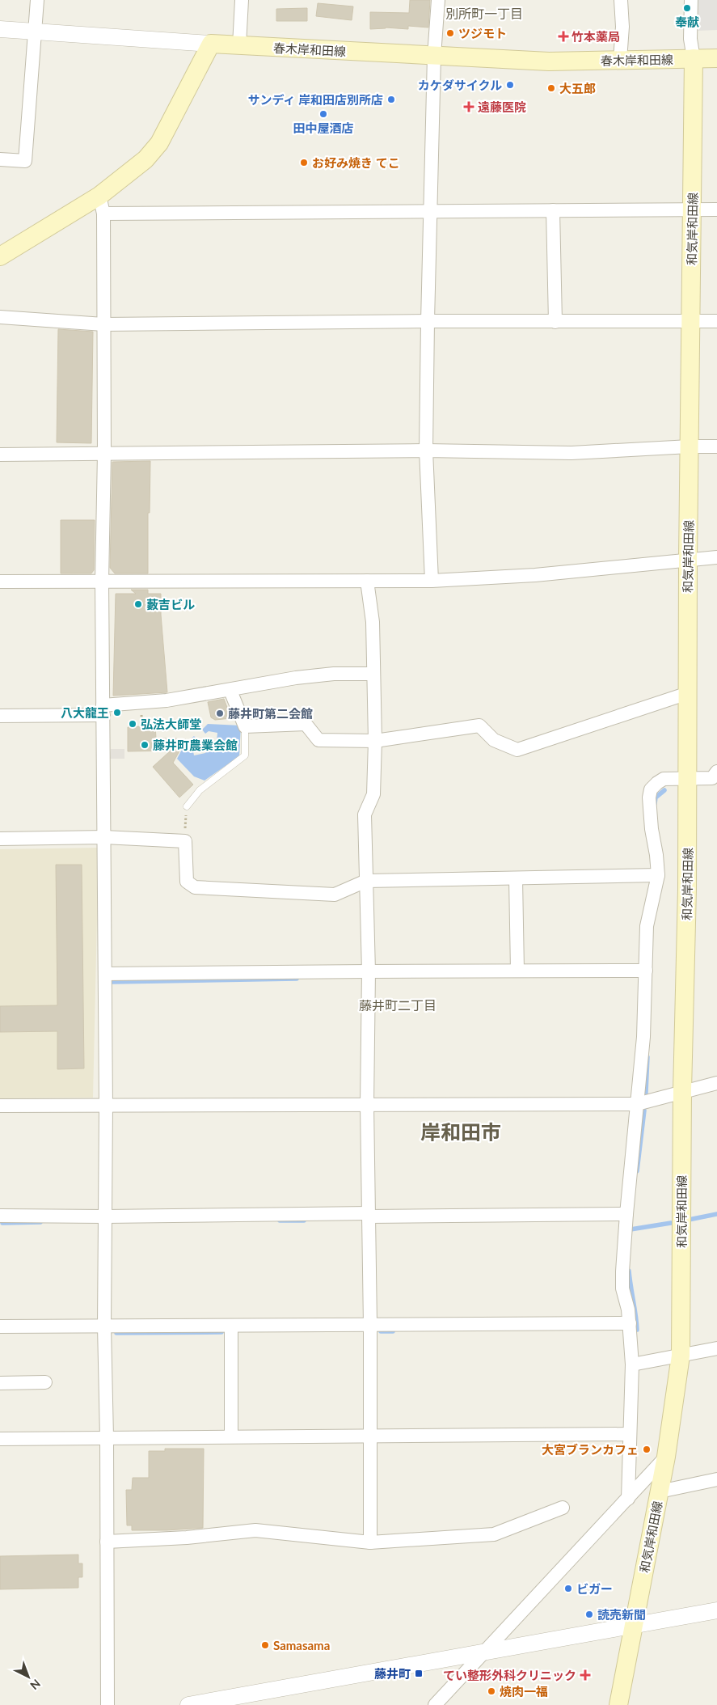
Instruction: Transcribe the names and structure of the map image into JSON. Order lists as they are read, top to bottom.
{
  "streets": {
    "main road": ["春木岸和田線", "和気岸和田線"]
  },
  "crossings": [
    ["春木岸和田線", "和気岸和田線"]
  ],
  "districts": ["別所町一丁目", "藤井町二丁目", "岸和田市"],
  "places": {
    "other": [
      "奉献",
      "ツジモト",
      "カケダサイクル",
      "大五郎",
      "サンディ 岸和田店別所店",
      "田中屋酒店",
      "お好み焼き てこ",
      "藪吉ビル",
      "八大龍王",
      "藤井町第二会館",
      "弘法大師堂",
      "藤井町農業会館",
      "大宮ブランカフェ",
      "ビガー",
      "読売新聞",
      "Samasama",
      "焼肉一福"
    ],
    "health": ["竹本薬局", "遠藤医院", "てい整形外科クリニック"],
    "transit": ["藤井町"]
  },
  "north": "bottom right"
}
